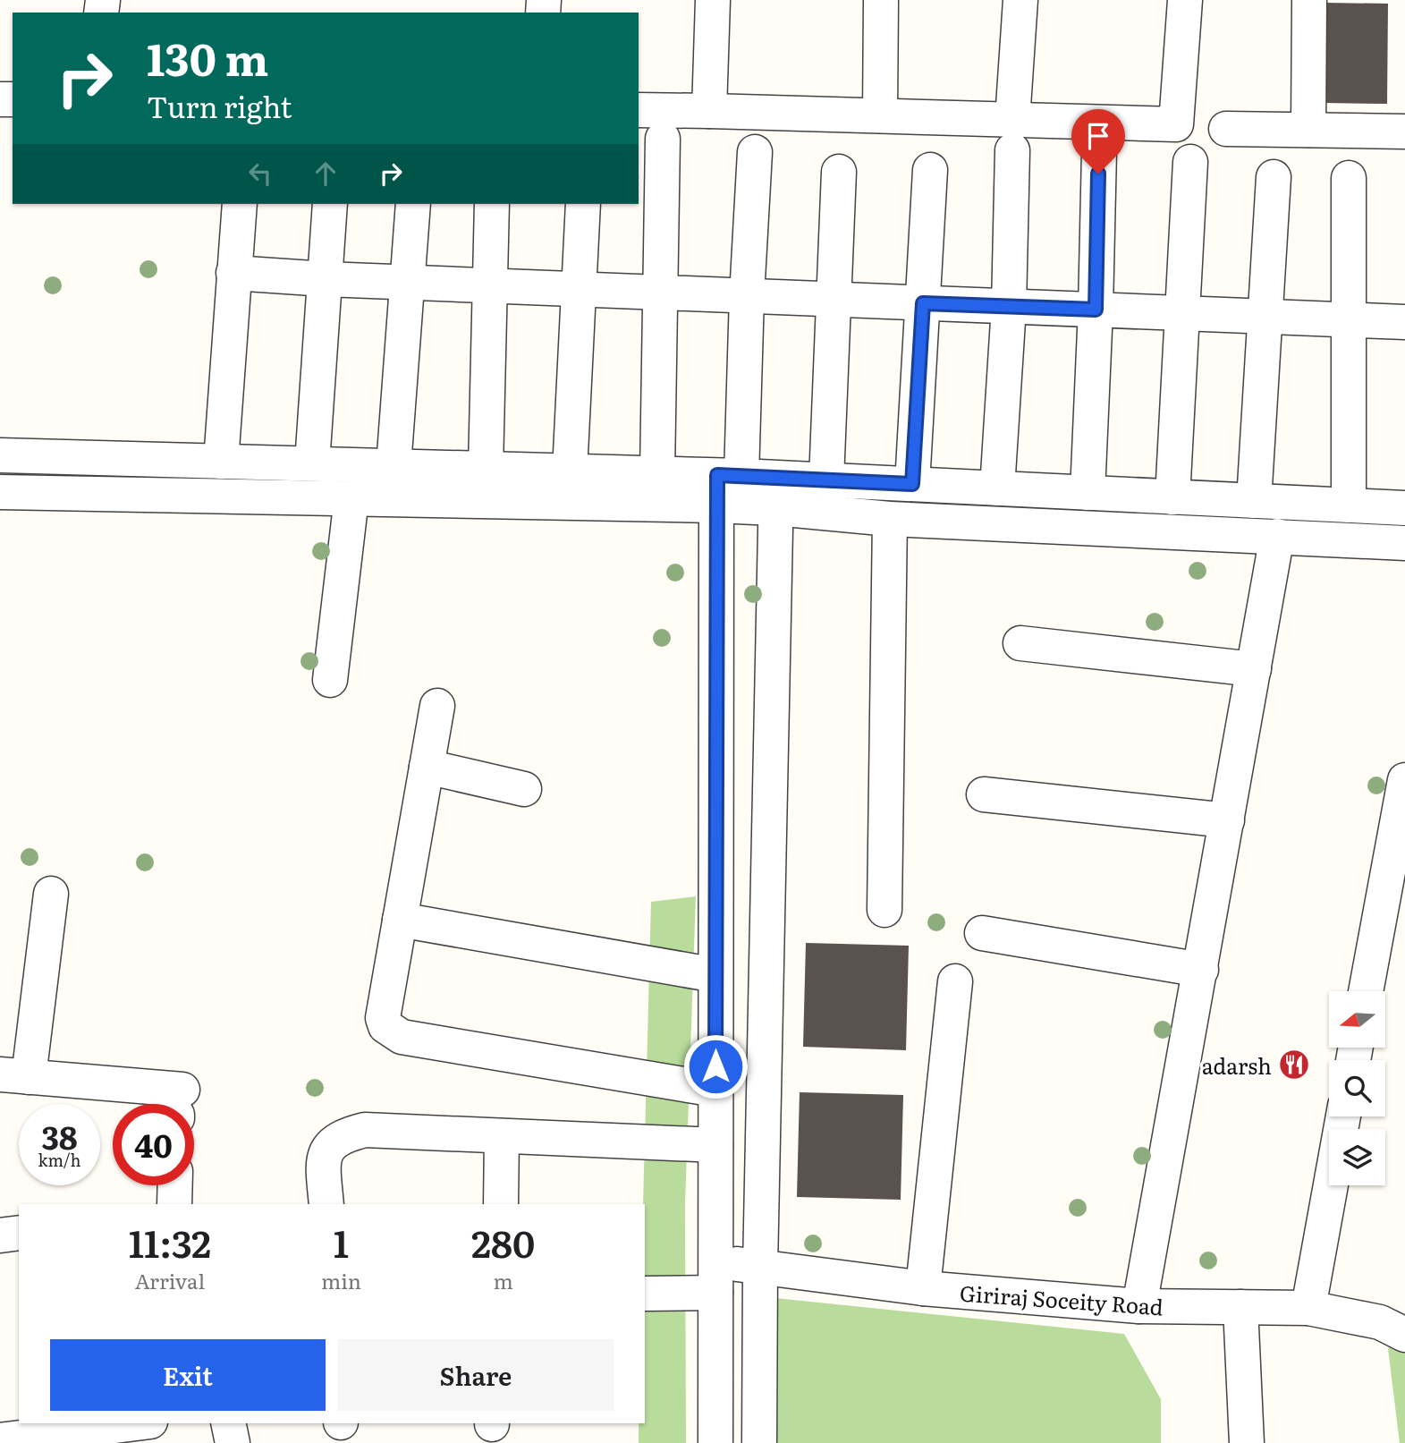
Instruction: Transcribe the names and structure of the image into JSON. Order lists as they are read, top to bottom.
{
  "streets": {
    "street": ["Giriraj Soceity Road"]
  },
  "places": {
    "restaurant": ["adarsh"]
  },
  "north": "left",
  "page": {
    "turn": ["130 m", "Turn right"],
    "speed": "38 km/h",
    "limit": "40",
    "eta": [
      "11:32",
      "Arrival",
      "1",
      "min",
      "280",
      "m"
    ],
    "buttons": ["Exit", "Share"]
  }
}
